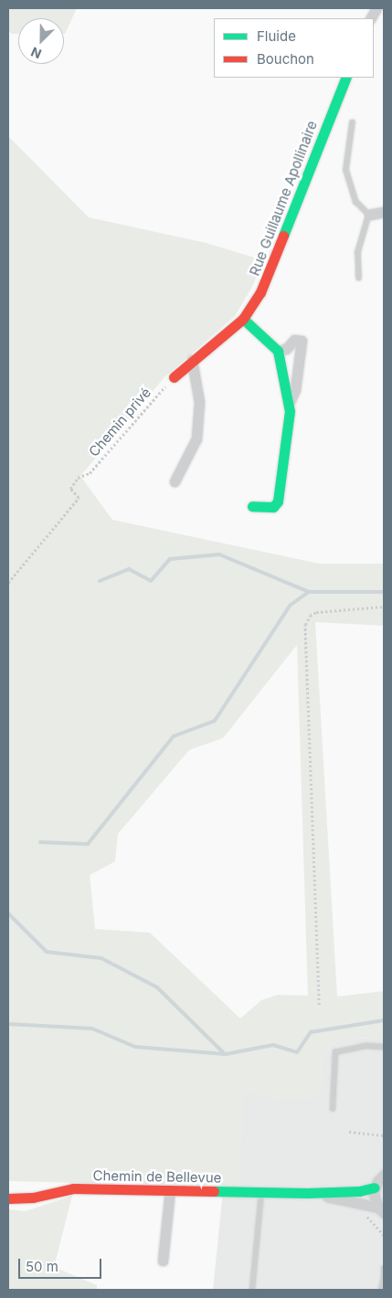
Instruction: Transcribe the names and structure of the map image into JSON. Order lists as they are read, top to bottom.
{
  "streets": {
    "street": ["Rue Guillaume Apollinaire", "Chemin de Bellevue"],
    "path": ["Chemin privé"]
  },
  "crossings": [
    ["Rue Guillaume Apollinaire", "Chemin privé"]
  ],
  "legend": ["Fluide", "Bouchon"],
  "scale_bar": "50 m",
  "north": "bottom left"
}
